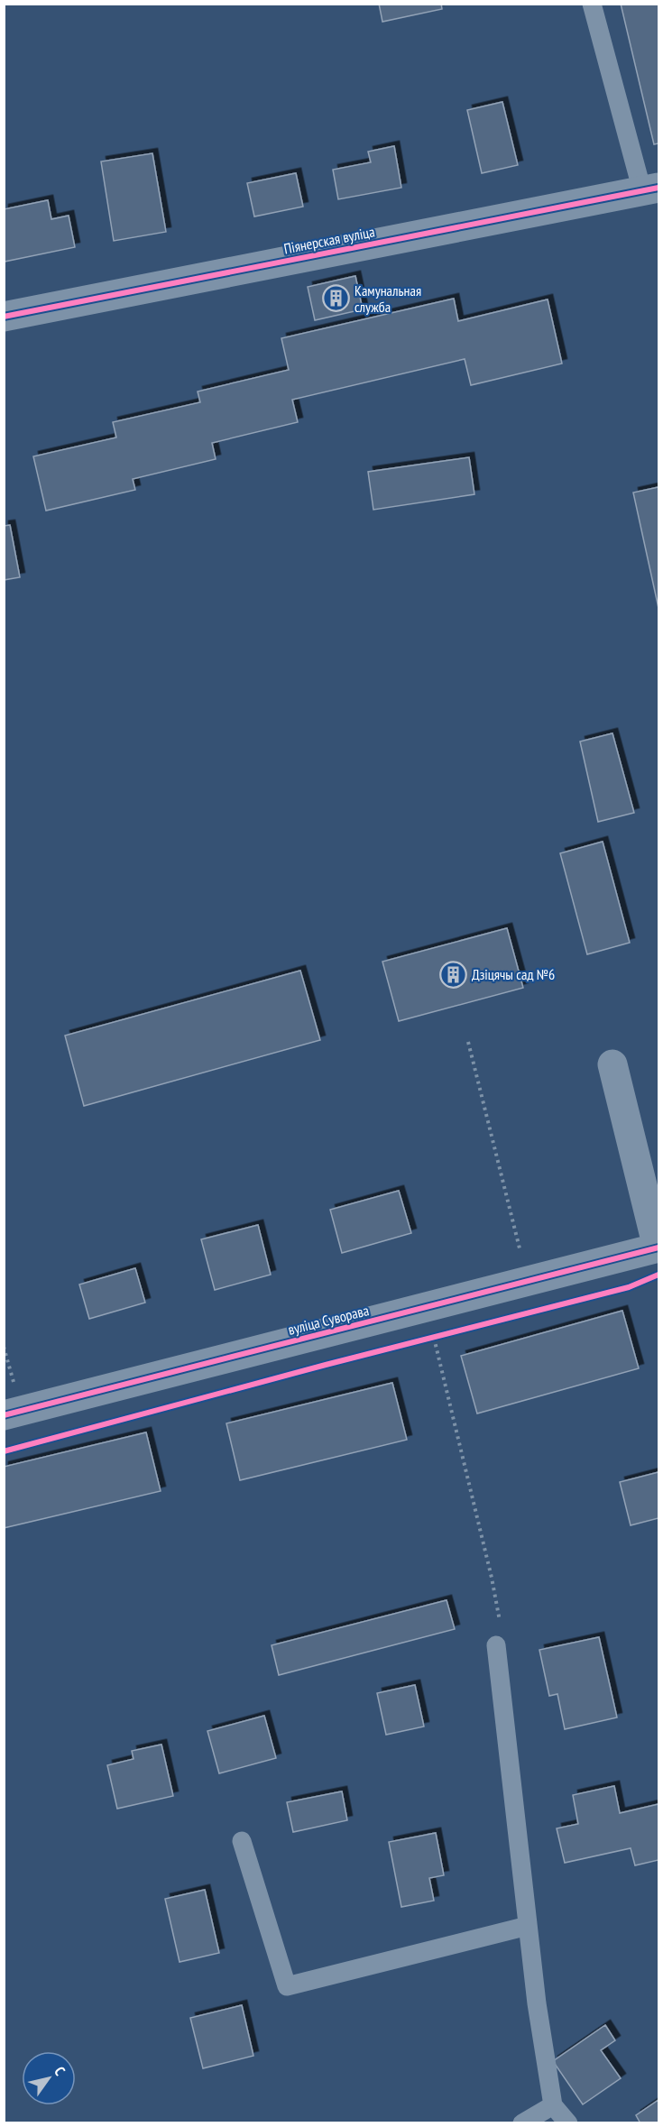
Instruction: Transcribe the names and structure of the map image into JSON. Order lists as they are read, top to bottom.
{
  "streets": {
    "street": ["Піянерская вуліца", "вуліца Суворава"]
  },
  "places": {
    "building": ["Камунальная служба", "Дзіцячы сад №6"]
  },
  "north": "top right"
}
